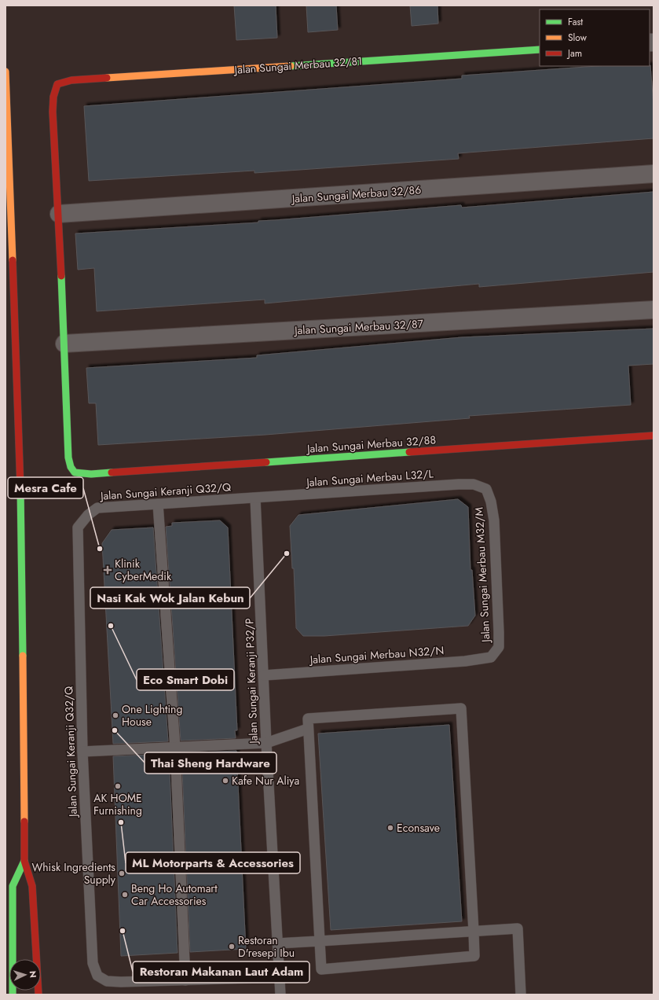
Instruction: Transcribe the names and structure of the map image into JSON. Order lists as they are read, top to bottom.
{
  "streets": {
    "street": [
      "Jalan Sungai Merbau 32/81",
      "Jalan Sungai Merbau 32/86",
      "Jalan Sungai Merbau 32/87",
      "Jalan Sungai Merbau 32/88"
    ],
    "lane": [
      "Jalan Sungai Merbau L32/L",
      "Jalan Sungai Keranji Q32/Q",
      "Jalan Sungai Merbau M32/M",
      "Jalan Sungai Merbau N32/N",
      "Jalan Sungai Keranji P32/P"
    ]
  },
  "crossings": [
    ["Jalan Sungai Merbau 32/81", "Jalan Sungai Merbau 32/86"],
    ["Jalan Sungai Merbau 32/87", "Jalan Sungai Merbau 32/88"],
    ["Jalan Sungai Merbau L32/L", "Jalan Sungai Keranji Q32/Q"],
    ["Jalan Sungai Merbau L32/L", "Jalan Sungai Merbau M32/M"],
    ["Jalan Sungai Merbau L32/L", "Jalan Sungai Keranji P32/P"],
    ["Jalan Sungai Keranji Q32/Q", "Jalan Sungai Keranji P32/P"],
    ["Jalan Sungai Merbau M32/M", "Jalan Sungai Merbau N32/N"],
    ["Jalan Sungai Merbau N32/N", "Jalan Sungai Keranji P32/P"]
  ],
  "places": {
    "other": [
      "Mesra Cafe",
      "Nasi Kak Wok Jalan Kebun",
      "Eco Smart Dobi",
      "One Lighting House",
      "Thai Sheng Hardware",
      "Kafe Nur Aliya",
      "AK HOME Furnishing",
      "ML Motorparts & Accessories",
      "Econsave",
      "Whisk Ingredients Supply",
      "Beng Ho Automart Car Accessories",
      "Restoran Makanan Laut Adam",
      "Restoran D'resepi Ibu"
    ],
    "health": ["Klinik CyberMedik"]
  },
  "legend": ["Fast", "Slow", "Jam"],
  "north": "right"
}
